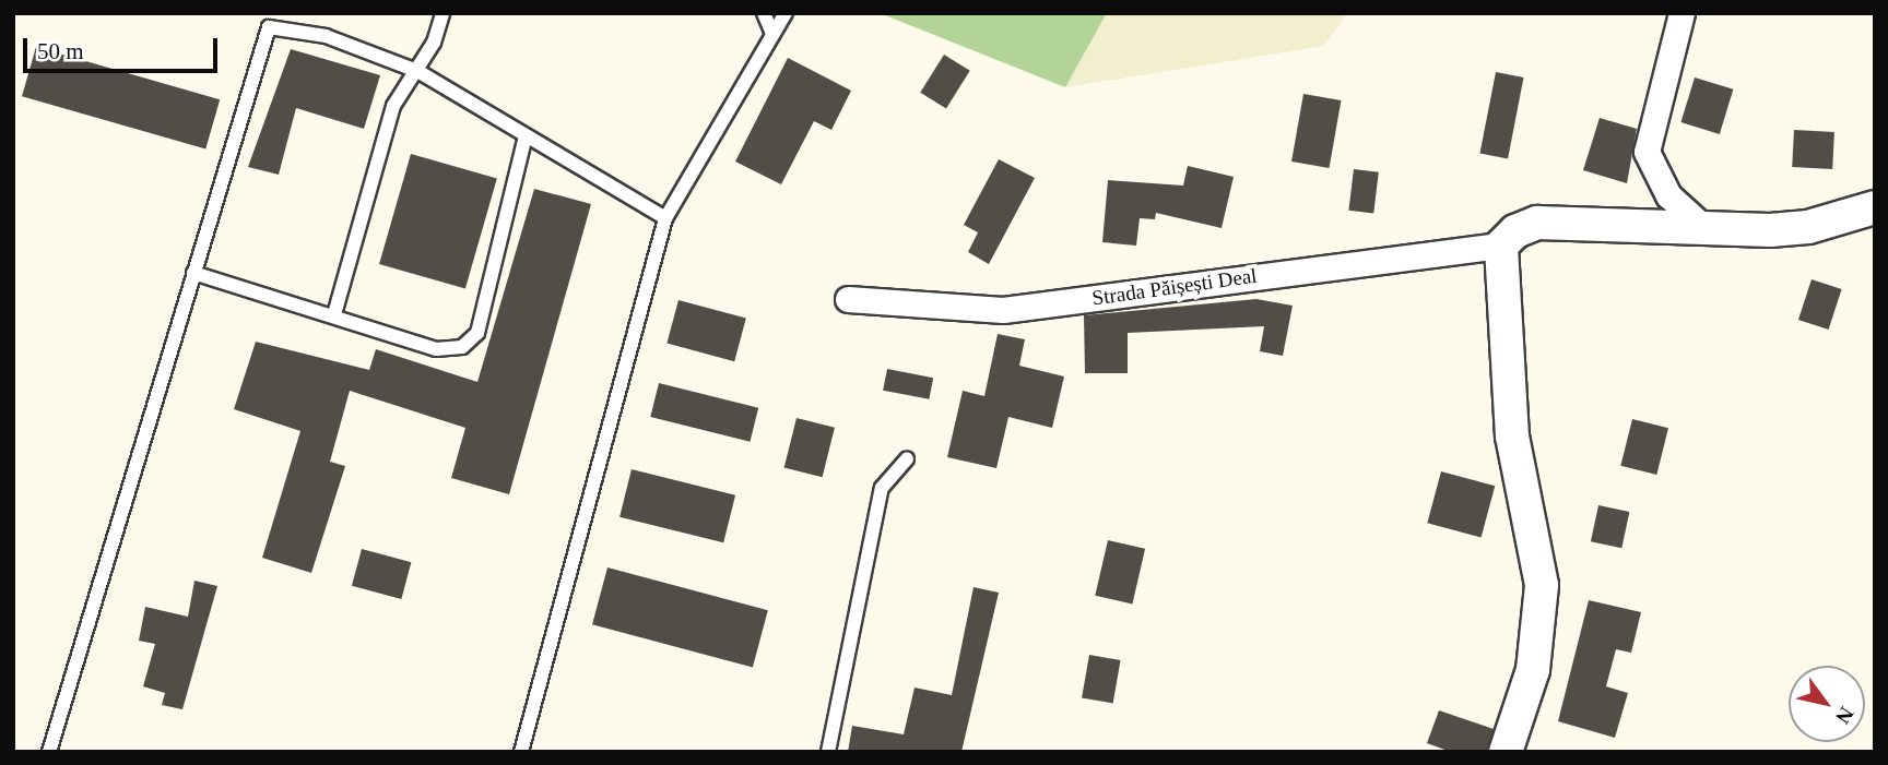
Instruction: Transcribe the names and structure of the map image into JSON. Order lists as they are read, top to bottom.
{
  "streets": {
    "street": ["Strada Păișești Deal"]
  },
  "scale_bar": "50 m",
  "north": "bottom right"
}
